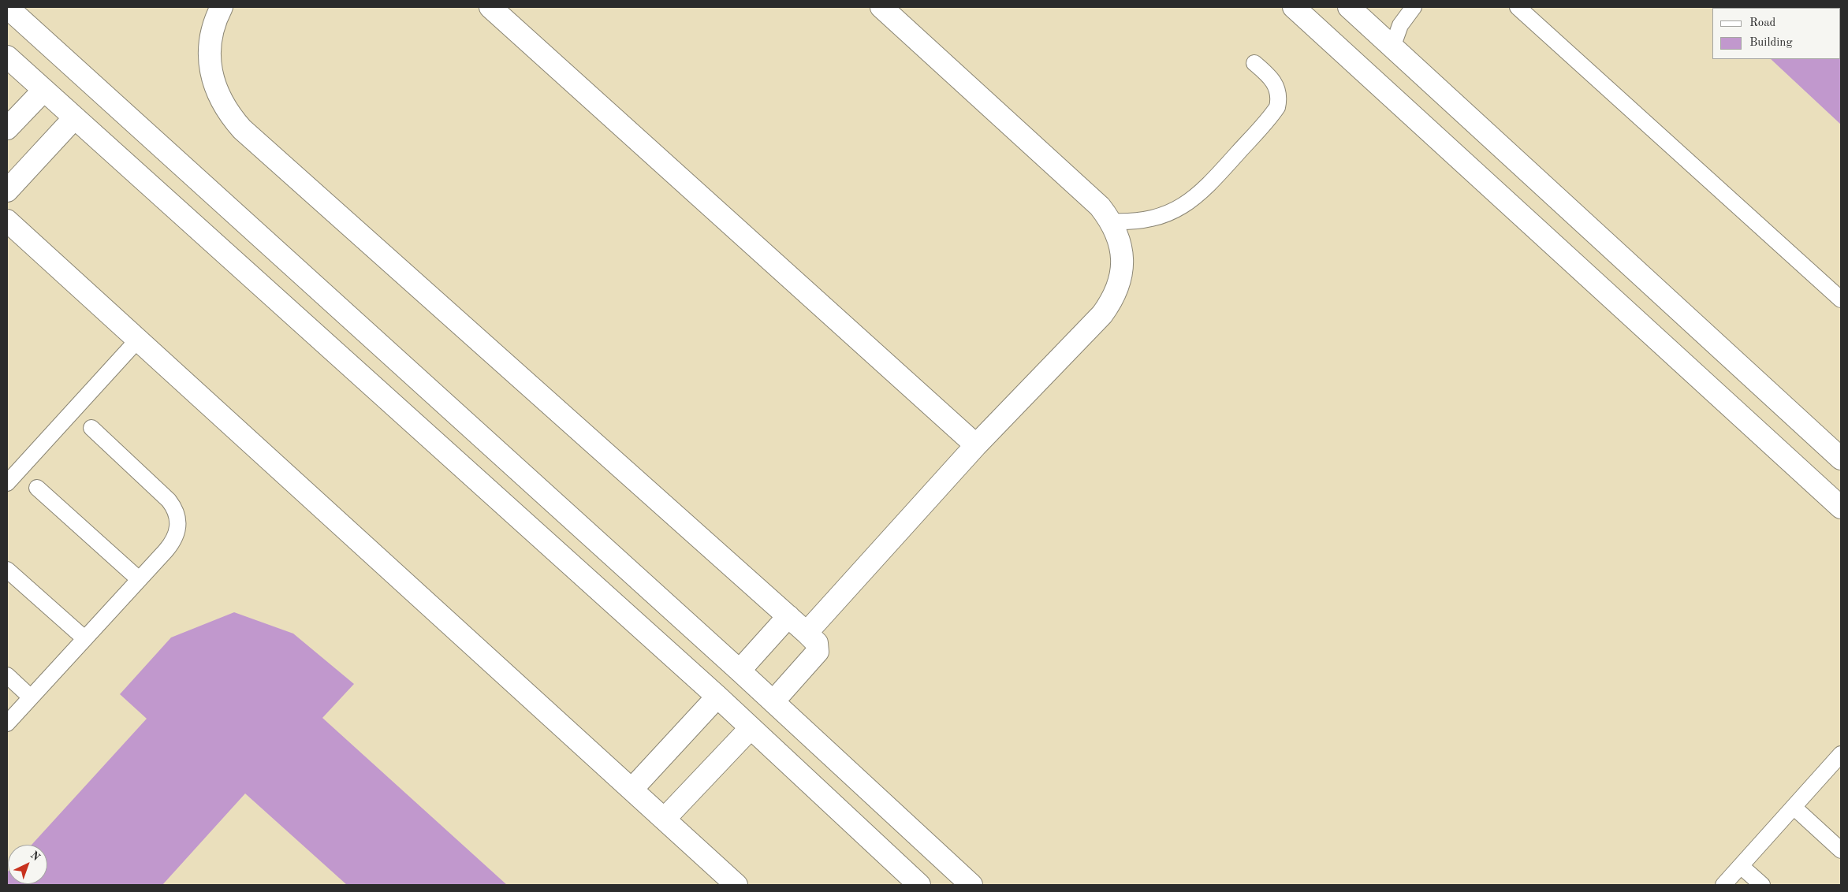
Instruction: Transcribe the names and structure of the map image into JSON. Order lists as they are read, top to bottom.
{
  "legend": ["Road", "Building"],
  "north": "top right"
}
